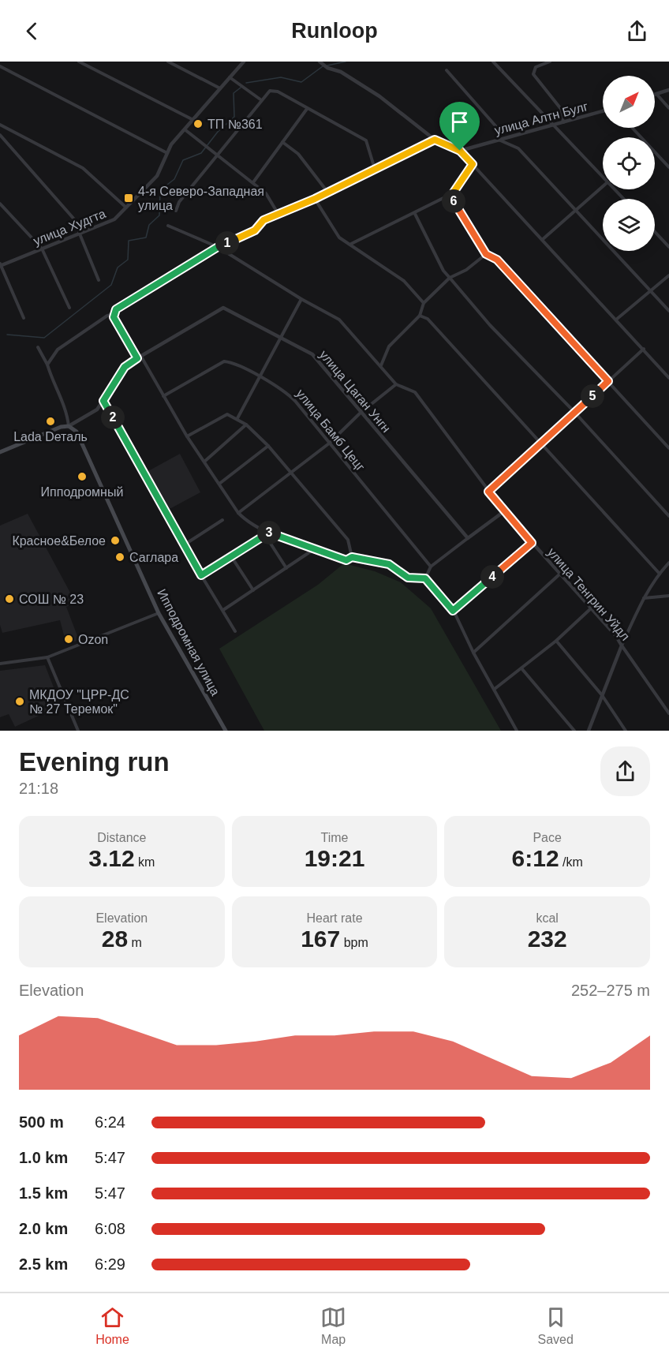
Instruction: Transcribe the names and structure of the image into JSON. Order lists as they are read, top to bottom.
{
  "streets": {
    "main road": ["Ипподромная улица"],
    "street": [
      "улица Алтн Булг",
      "улица Худгта",
      "улица Цаган Унгн",
      "улица Бамб Цецг",
      "улица Тенгрин Уйдл"
    ]
  },
  "crossings": [
    ["улица Цаган Унгн", "Ипподромная улица"]
  ],
  "places": {
    "other": [
      "ТП №361",
      "Lada Dеталь",
      "Ипподромный",
      "Красное&Белое",
      "Саглара",
      "СОШ № 23",
      "Ozon",
      "МКДОУ \"ЦРР-ДС № 27 Теремок\""
    ],
    "transit": ["4-я Северо-Западная улица"]
  },
  "north": "top right",
  "page": {
    "header": "Runloop",
    "pins": [
      "6",
      "1",
      "5",
      "2",
      "3",
      "4"
    ],
    "heading": ["Evening run", "21:18"],
    "stats": [
      ["Distance", "3.12 km"],
      ["Time", "19:21"],
      ["Pace", "6:12 /km"],
      ["Elevation", "28 m"],
      ["Heart rate", "167 bpm"],
      ["kcal", "232"]
    ],
    "chart": ["Elevation", "252–275 m"],
    "list": [
      {
        "name": "500 m",
        "note": "6:24"
      },
      {
        "name": "1.0 km",
        "note": "5:47"
      },
      {
        "name": "1.5 km",
        "note": "5:47"
      },
      {
        "name": "2.0 km",
        "note": "6:08"
      },
      {
        "name": "2.5 km",
        "note": "6:29"
      }
    ],
    "tabs": ["Home", "Map", "Saved"]
  }
}
